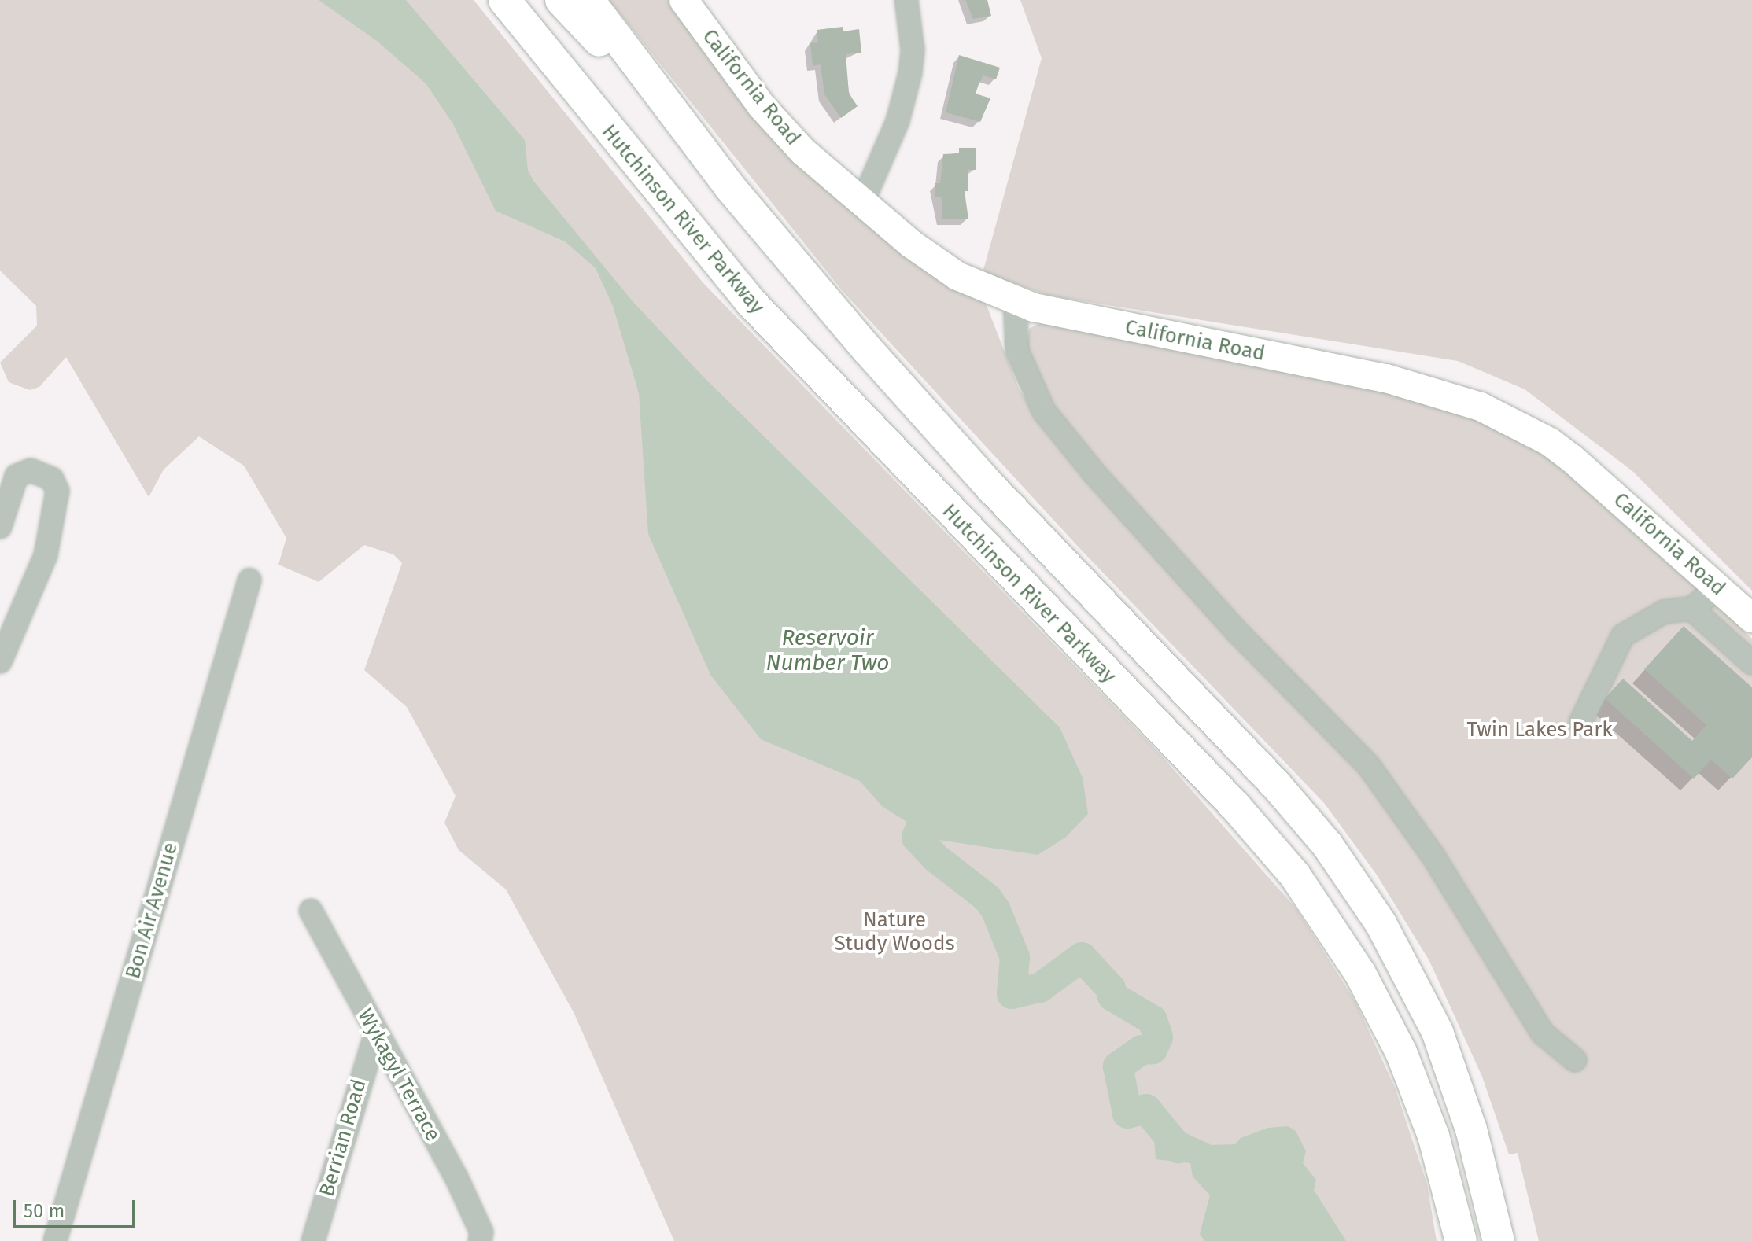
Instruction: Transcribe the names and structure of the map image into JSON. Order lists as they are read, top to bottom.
{
  "streets": {
    "highway": ["Hutchinson River Parkway"],
    "main road": ["California Road"],
    "street": ["Bon Air Avenue", "Wykagyl Terrace", "Berrian Road"]
  },
  "crossings": [
    ["Wykagyl Terrace", "Berrian Road"]
  ],
  "water": ["Reservoir Number Two"],
  "parks": ["Twin Lakes Park", "Nature Study Woods"],
  "scale_bar": "50 m"
}
